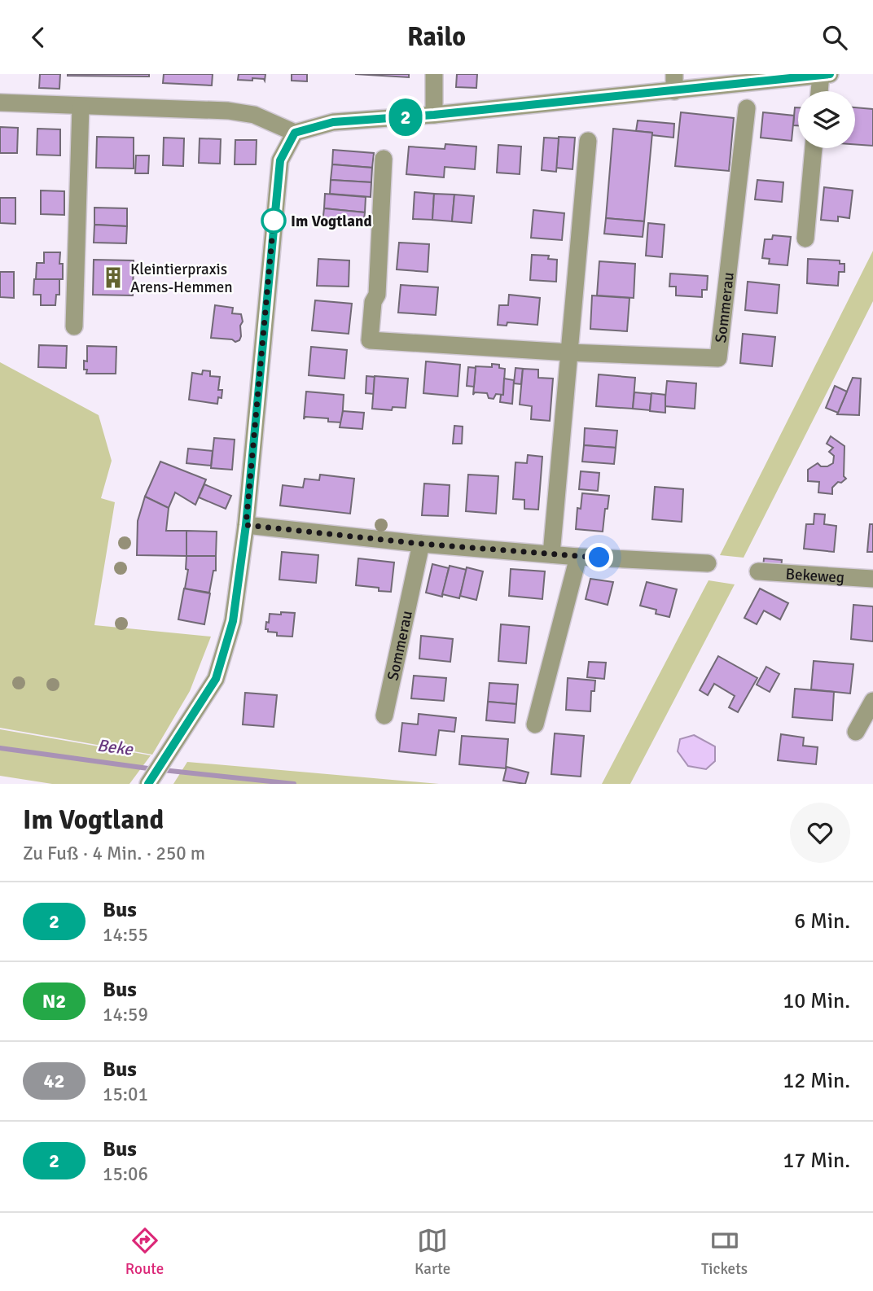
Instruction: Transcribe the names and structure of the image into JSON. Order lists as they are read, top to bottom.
{
  "streets": {
    "street": ["Sommerau", "Bekeweg"]
  },
  "water": ["Beke"],
  "places": {
    "other": ["Im Vogtland"],
    "building": ["Kleintierpraxis Arens-Hemmen"]
  },
  "lines": ["bus line 2"],
  "page": {
    "header": "Railo",
    "on_map": "2",
    "heading": ["Im Vogtland", "Zu Fuß · 4 Min. · 250 m"],
    "list": [
      {
        "mark": "2",
        "name": "Bus",
        "note": "14:55",
        "value": "6 Min."
      },
      {
        "mark": "N2",
        "name": "Bus",
        "note": "14:59",
        "value": "10 Min."
      },
      {
        "mark": "42",
        "name": "Bus",
        "note": "15:01",
        "value": "12 Min."
      },
      {
        "mark": "2",
        "name": "Bus",
        "note": "15:06",
        "value": "17 Min."
      }
    ],
    "tabs": ["Route", "Karte", "Tickets"]
  }
}
